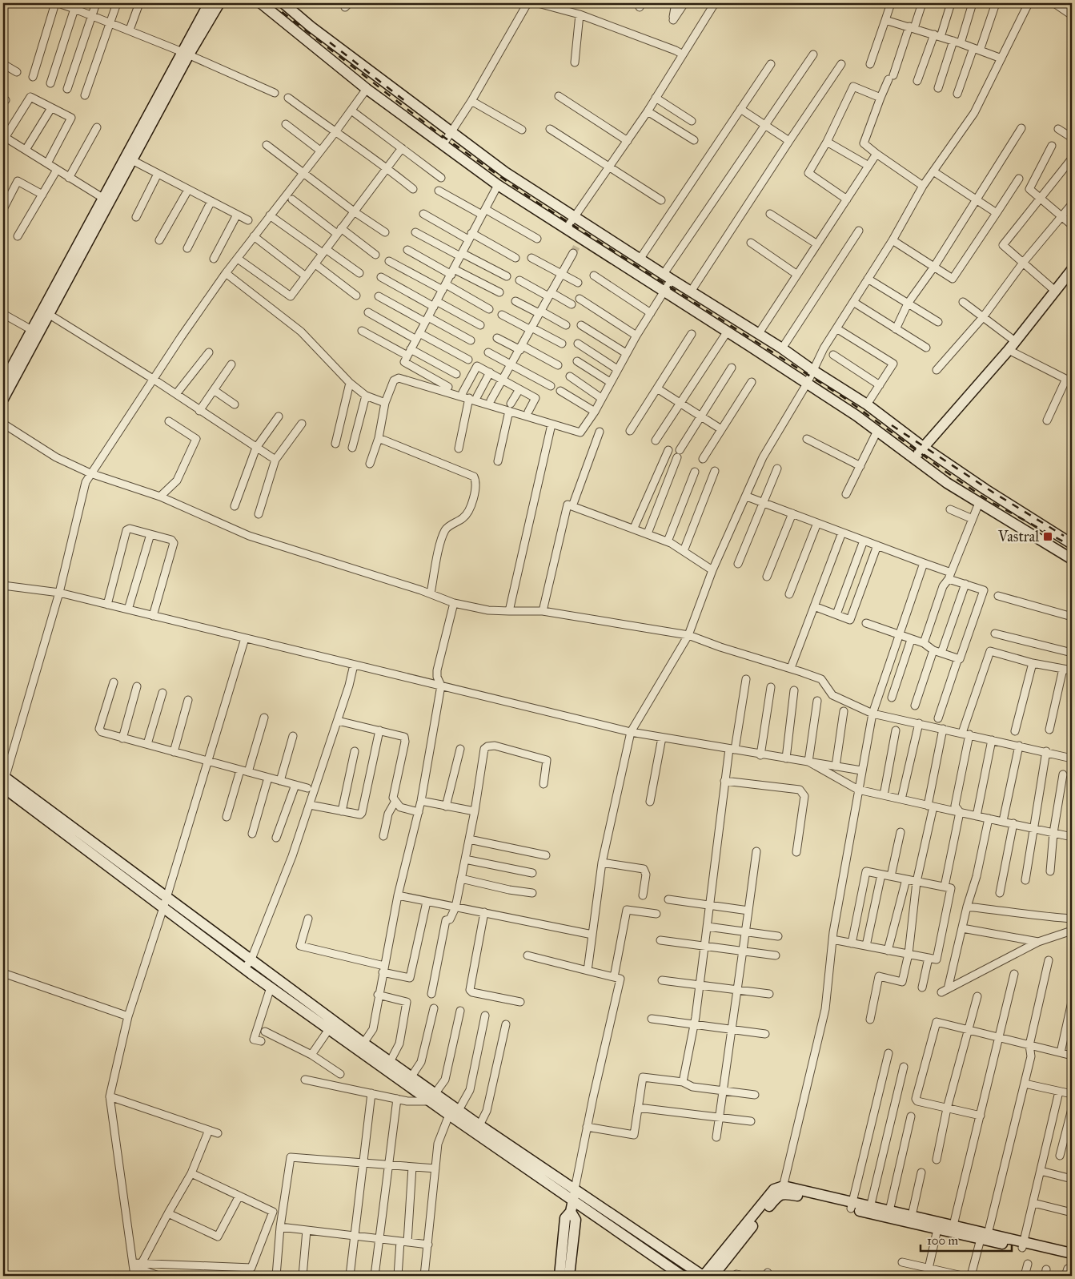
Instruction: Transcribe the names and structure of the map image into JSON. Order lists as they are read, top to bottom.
{
  "places": {
    "transit": ["Vastral"]
  },
  "scale_bar": "100 m"
}
